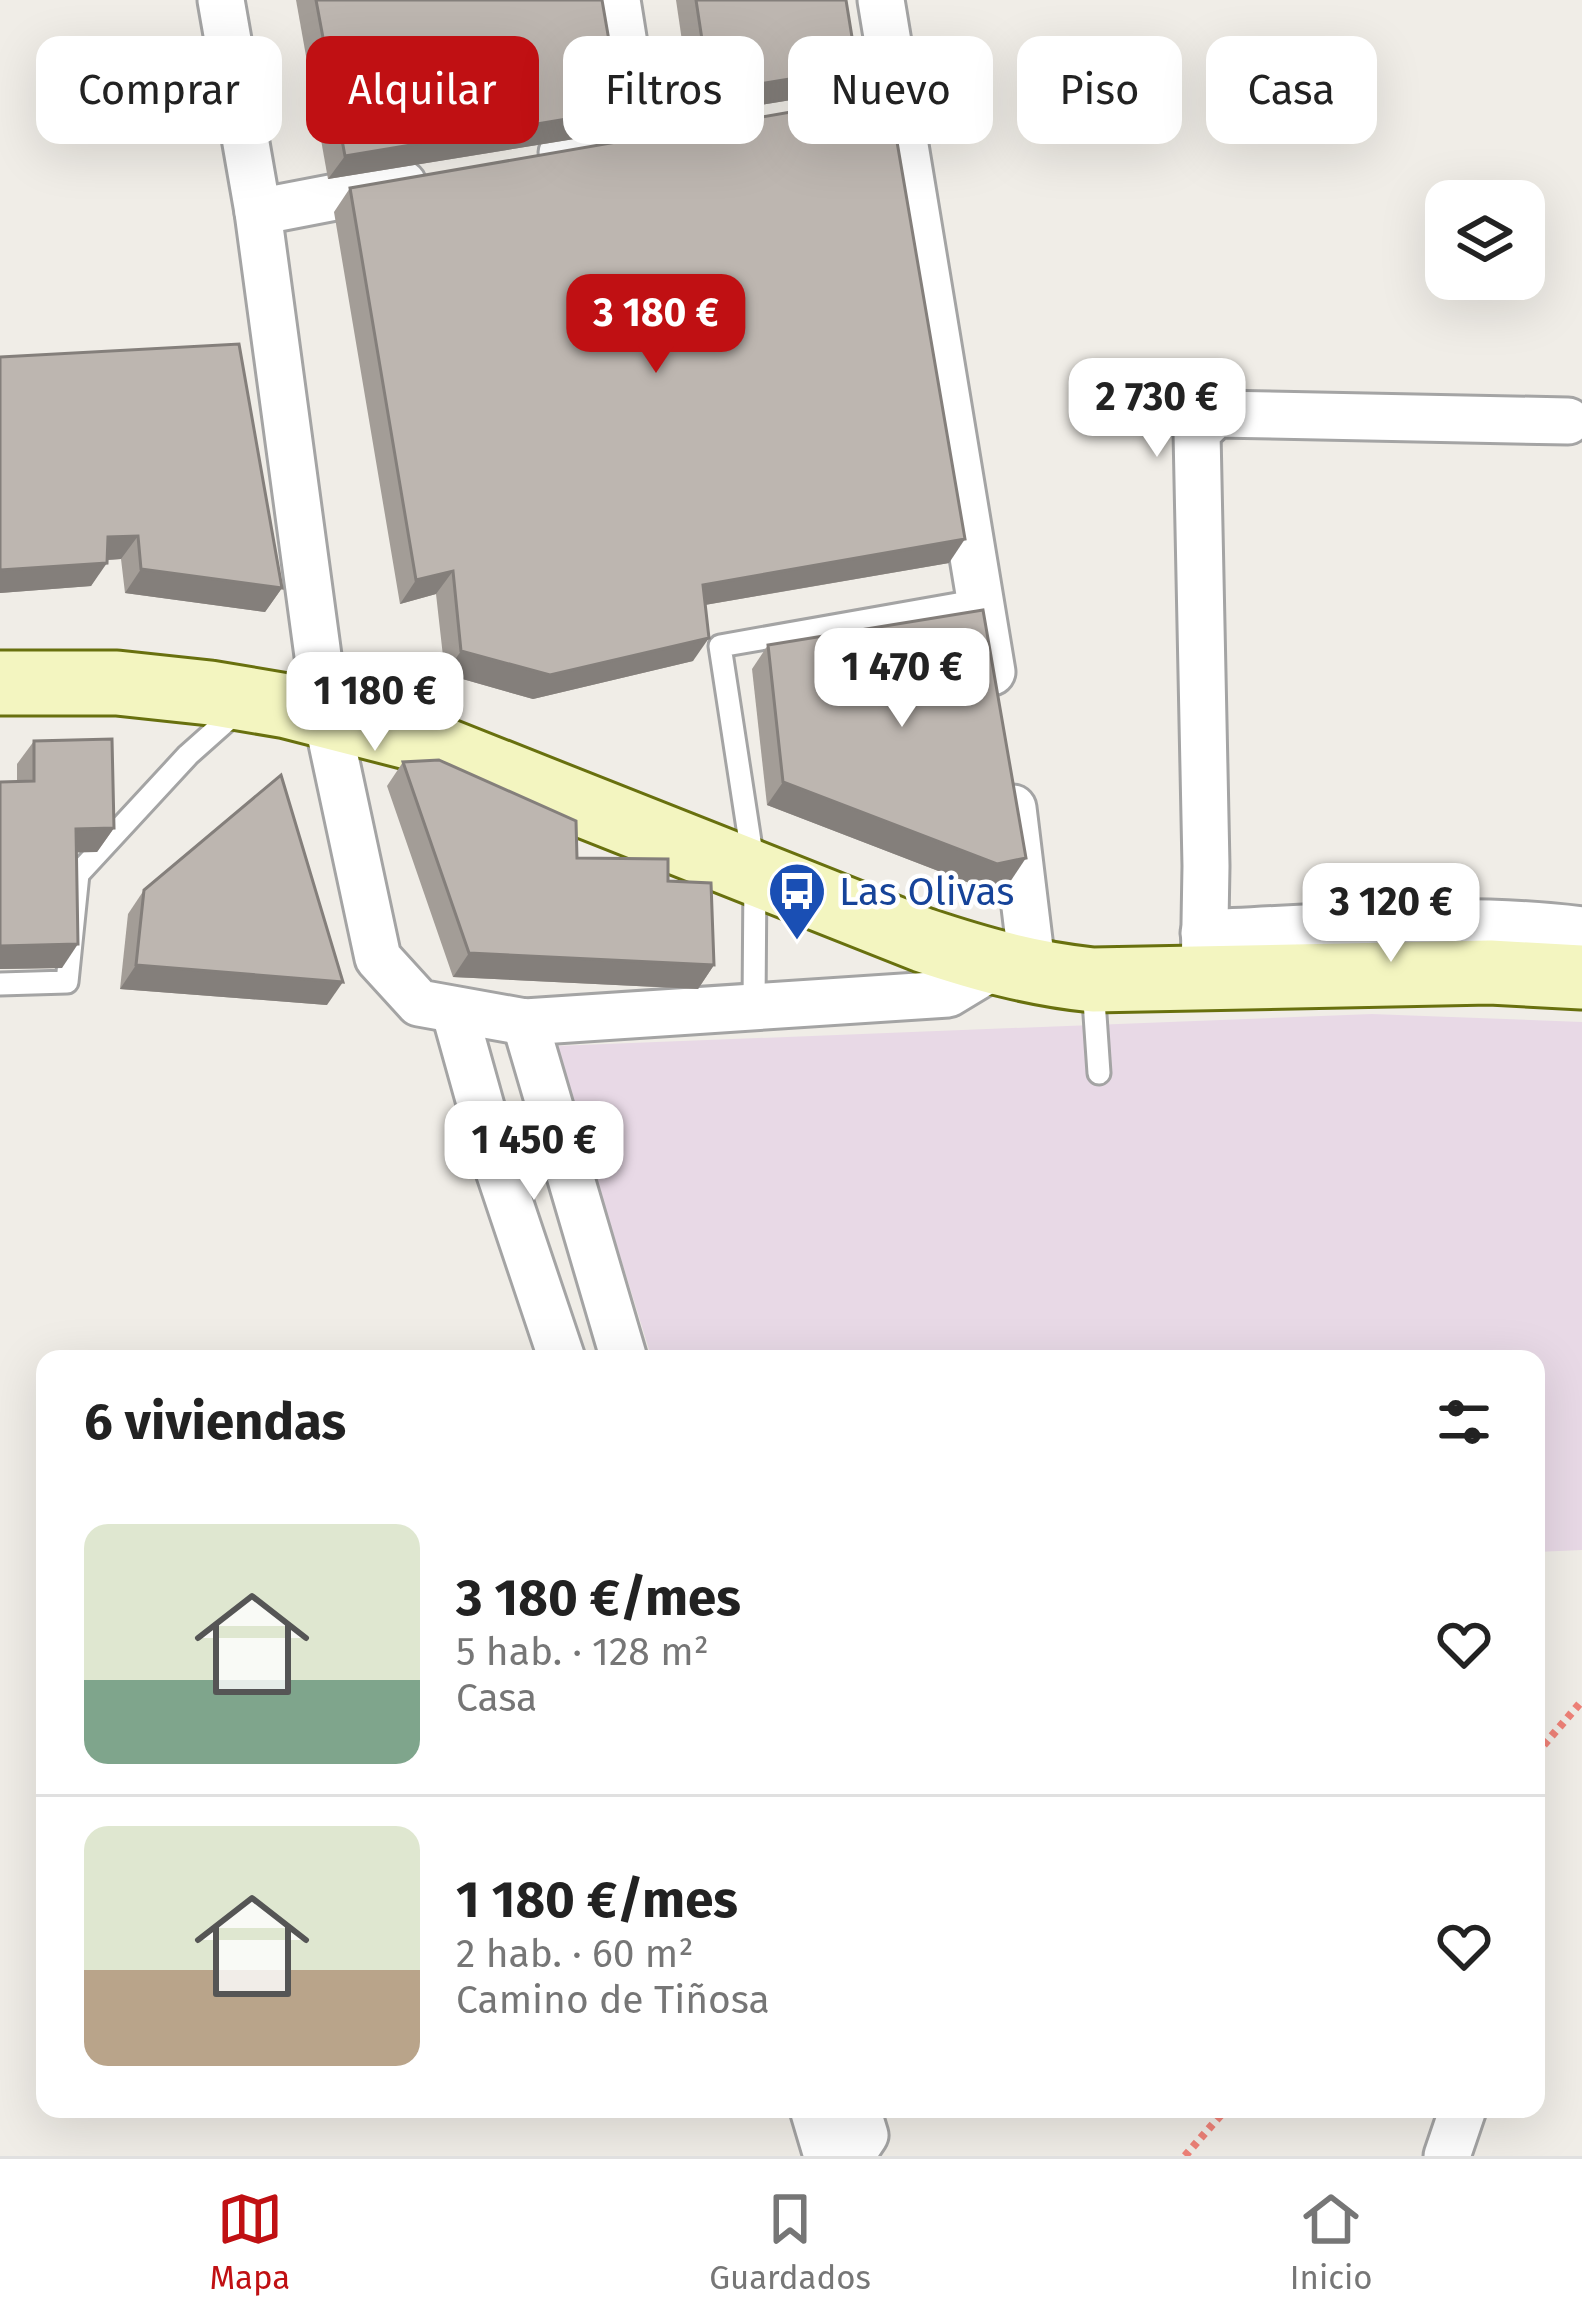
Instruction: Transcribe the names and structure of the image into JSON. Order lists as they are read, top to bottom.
{
  "places": {
    "bus stop": ["Las Olivas"]
  },
  "page": {
    "chip": [
      "Comprar",
      "Alquilar",
      "Filtros",
      "Nuevo",
      "Piso",
      "Casa"
    ],
    "price": [
      "3 180 €",
      "2 730 €",
      "1 470 €",
      "1 180 €",
      "3 120 €",
      "1 450 €"
    ],
    "heading": "6 viviendas",
    "list": [
      {
        "name": "3 180 €/mes",
        "note": "5 hab. · 128 m² · Casa"
      },
      {
        "name": "1 180 €/mes",
        "note": "2 hab. · 60 m² · Camino de Tiñosa"
      }
    ],
    "tabs": ["Mapa", "Guardados", "Inicio"]
  }
}
